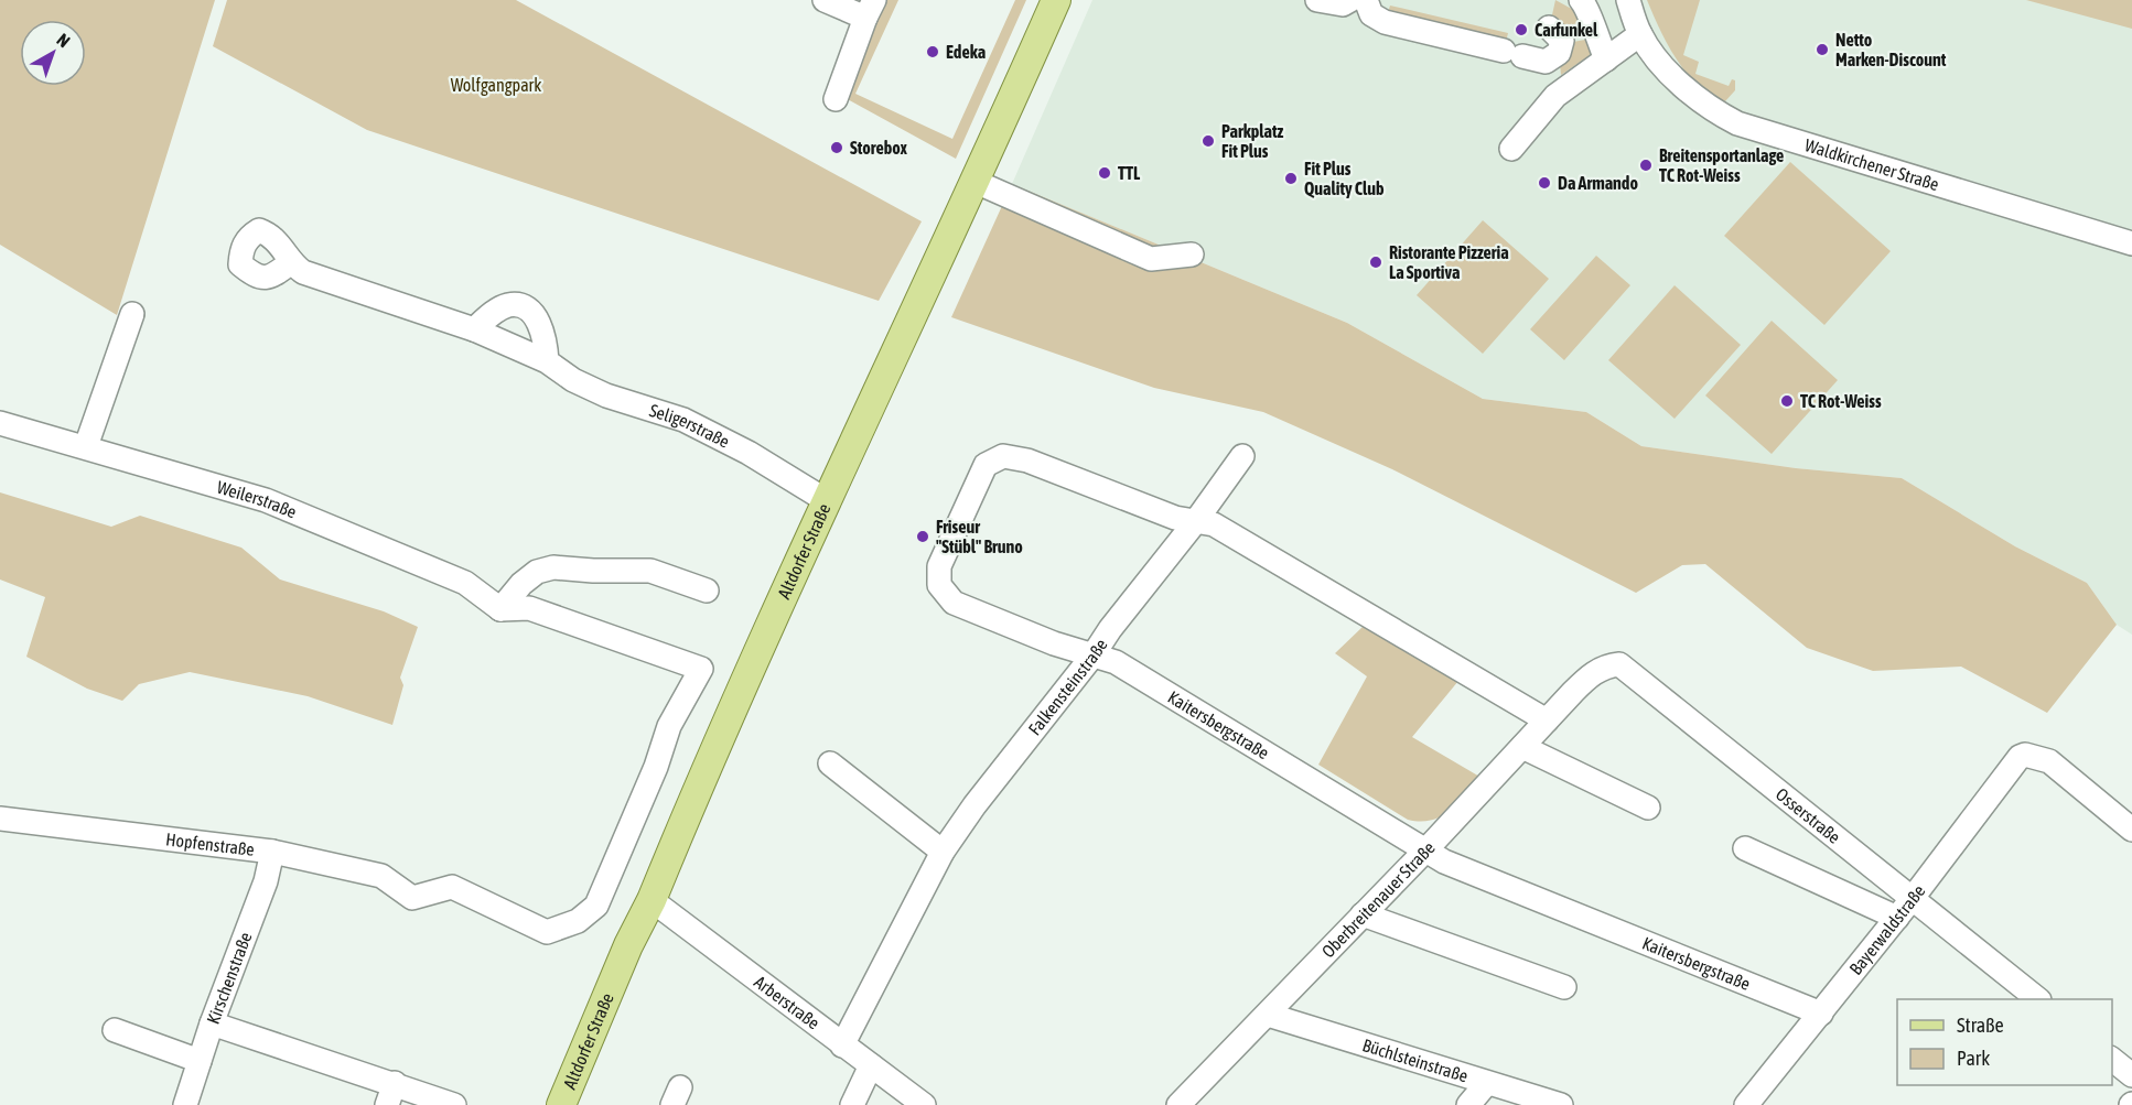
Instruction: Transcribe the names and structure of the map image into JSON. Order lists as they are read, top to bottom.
{
  "streets": {
    "main road": ["Altdorfer Straße"],
    "street": [
      "Waldkirchener Straße",
      "Seligerstraße",
      "Weilerstraße",
      "Falkensteinstraße",
      "Kaitersbergstraße",
      "Osserstraße",
      "Hopfenstraße",
      "Oberbreitenauer Straße",
      "Bayerwaldstraße",
      "Kirschenstraße",
      "Arberstraße",
      "Büchlsteinstraße"
    ]
  },
  "crossings": [
    ["Seligerstraße", "Altdorfer Straße"],
    ["Weilerstraße", "Hopfenstraße"],
    ["Altdorfer Straße", "Arberstraße"],
    ["Falkensteinstraße", "Kaitersbergstraße"],
    ["Falkensteinstraße", "Arberstraße"],
    ["Kaitersbergstraße", "Oberbreitenauer Straße"],
    ["Kaitersbergstraße", "Bayerwaldstraße"],
    ["Osserstraße", "Oberbreitenauer Straße"],
    ["Osserstraße", "Bayerwaldstraße"],
    ["Hopfenstraße", "Kirschenstraße"],
    ["Oberbreitenauer Straße", "Büchlsteinstraße"]
  ],
  "parks": ["Wolfgangpark"],
  "places": [
    "Carfunkel",
    "Netto Marken-Discount",
    "Edeka",
    "Parkplatz Fit Plus",
    "Storebox",
    "Breitensportanlage TC Rot-Weiss",
    "TTL",
    "Fit Plus Quality Club",
    "Da Armando",
    "Ristorante Pizzeria La Sportiva",
    "TC Rot-Weiss",
    "Friseur \"Stübl\" Bruno"
  ],
  "legend": ["Straße", "Park"],
  "north": "top right"
}
